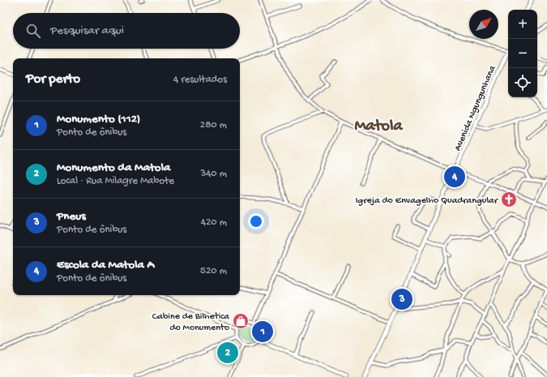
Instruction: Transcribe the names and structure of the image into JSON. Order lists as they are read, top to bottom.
{
  "streets": {
    "street": ["Avenida Ngungunhana"]
  },
  "districts": ["Matola"],
  "places": {
    "church": ["Igreja do Envagelho Quadrangular"],
    "shop": ["Cabine de Bilhetica do Monumento"]
  },
  "north": "top right",
  "page": {
    "map_buttons": ["+", "−"],
    "search": "Pesquisar aqui",
    "heading": ["Por perto", "4 resultados"],
    "list": [
      {
        "mark": "1",
        "name": "Monumento (112)",
        "note": "Ponto de ônibus",
        "value": "280 m"
      },
      {
        "mark": "2",
        "name": "Monumento da Matola",
        "note": "Local · Rua Milagre Mabote",
        "value": "340 m"
      },
      {
        "mark": "3",
        "name": "Pneus",
        "note": "Ponto de ônibus",
        "value": "420 m"
      },
      {
        "mark": "4",
        "name": "Escola da Matola A",
        "note": "Ponto de ônibus",
        "value": "520 m"
      }
    ],
    "pins": [
      "4",
      "3",
      "1",
      "2"
    ]
  }
}
